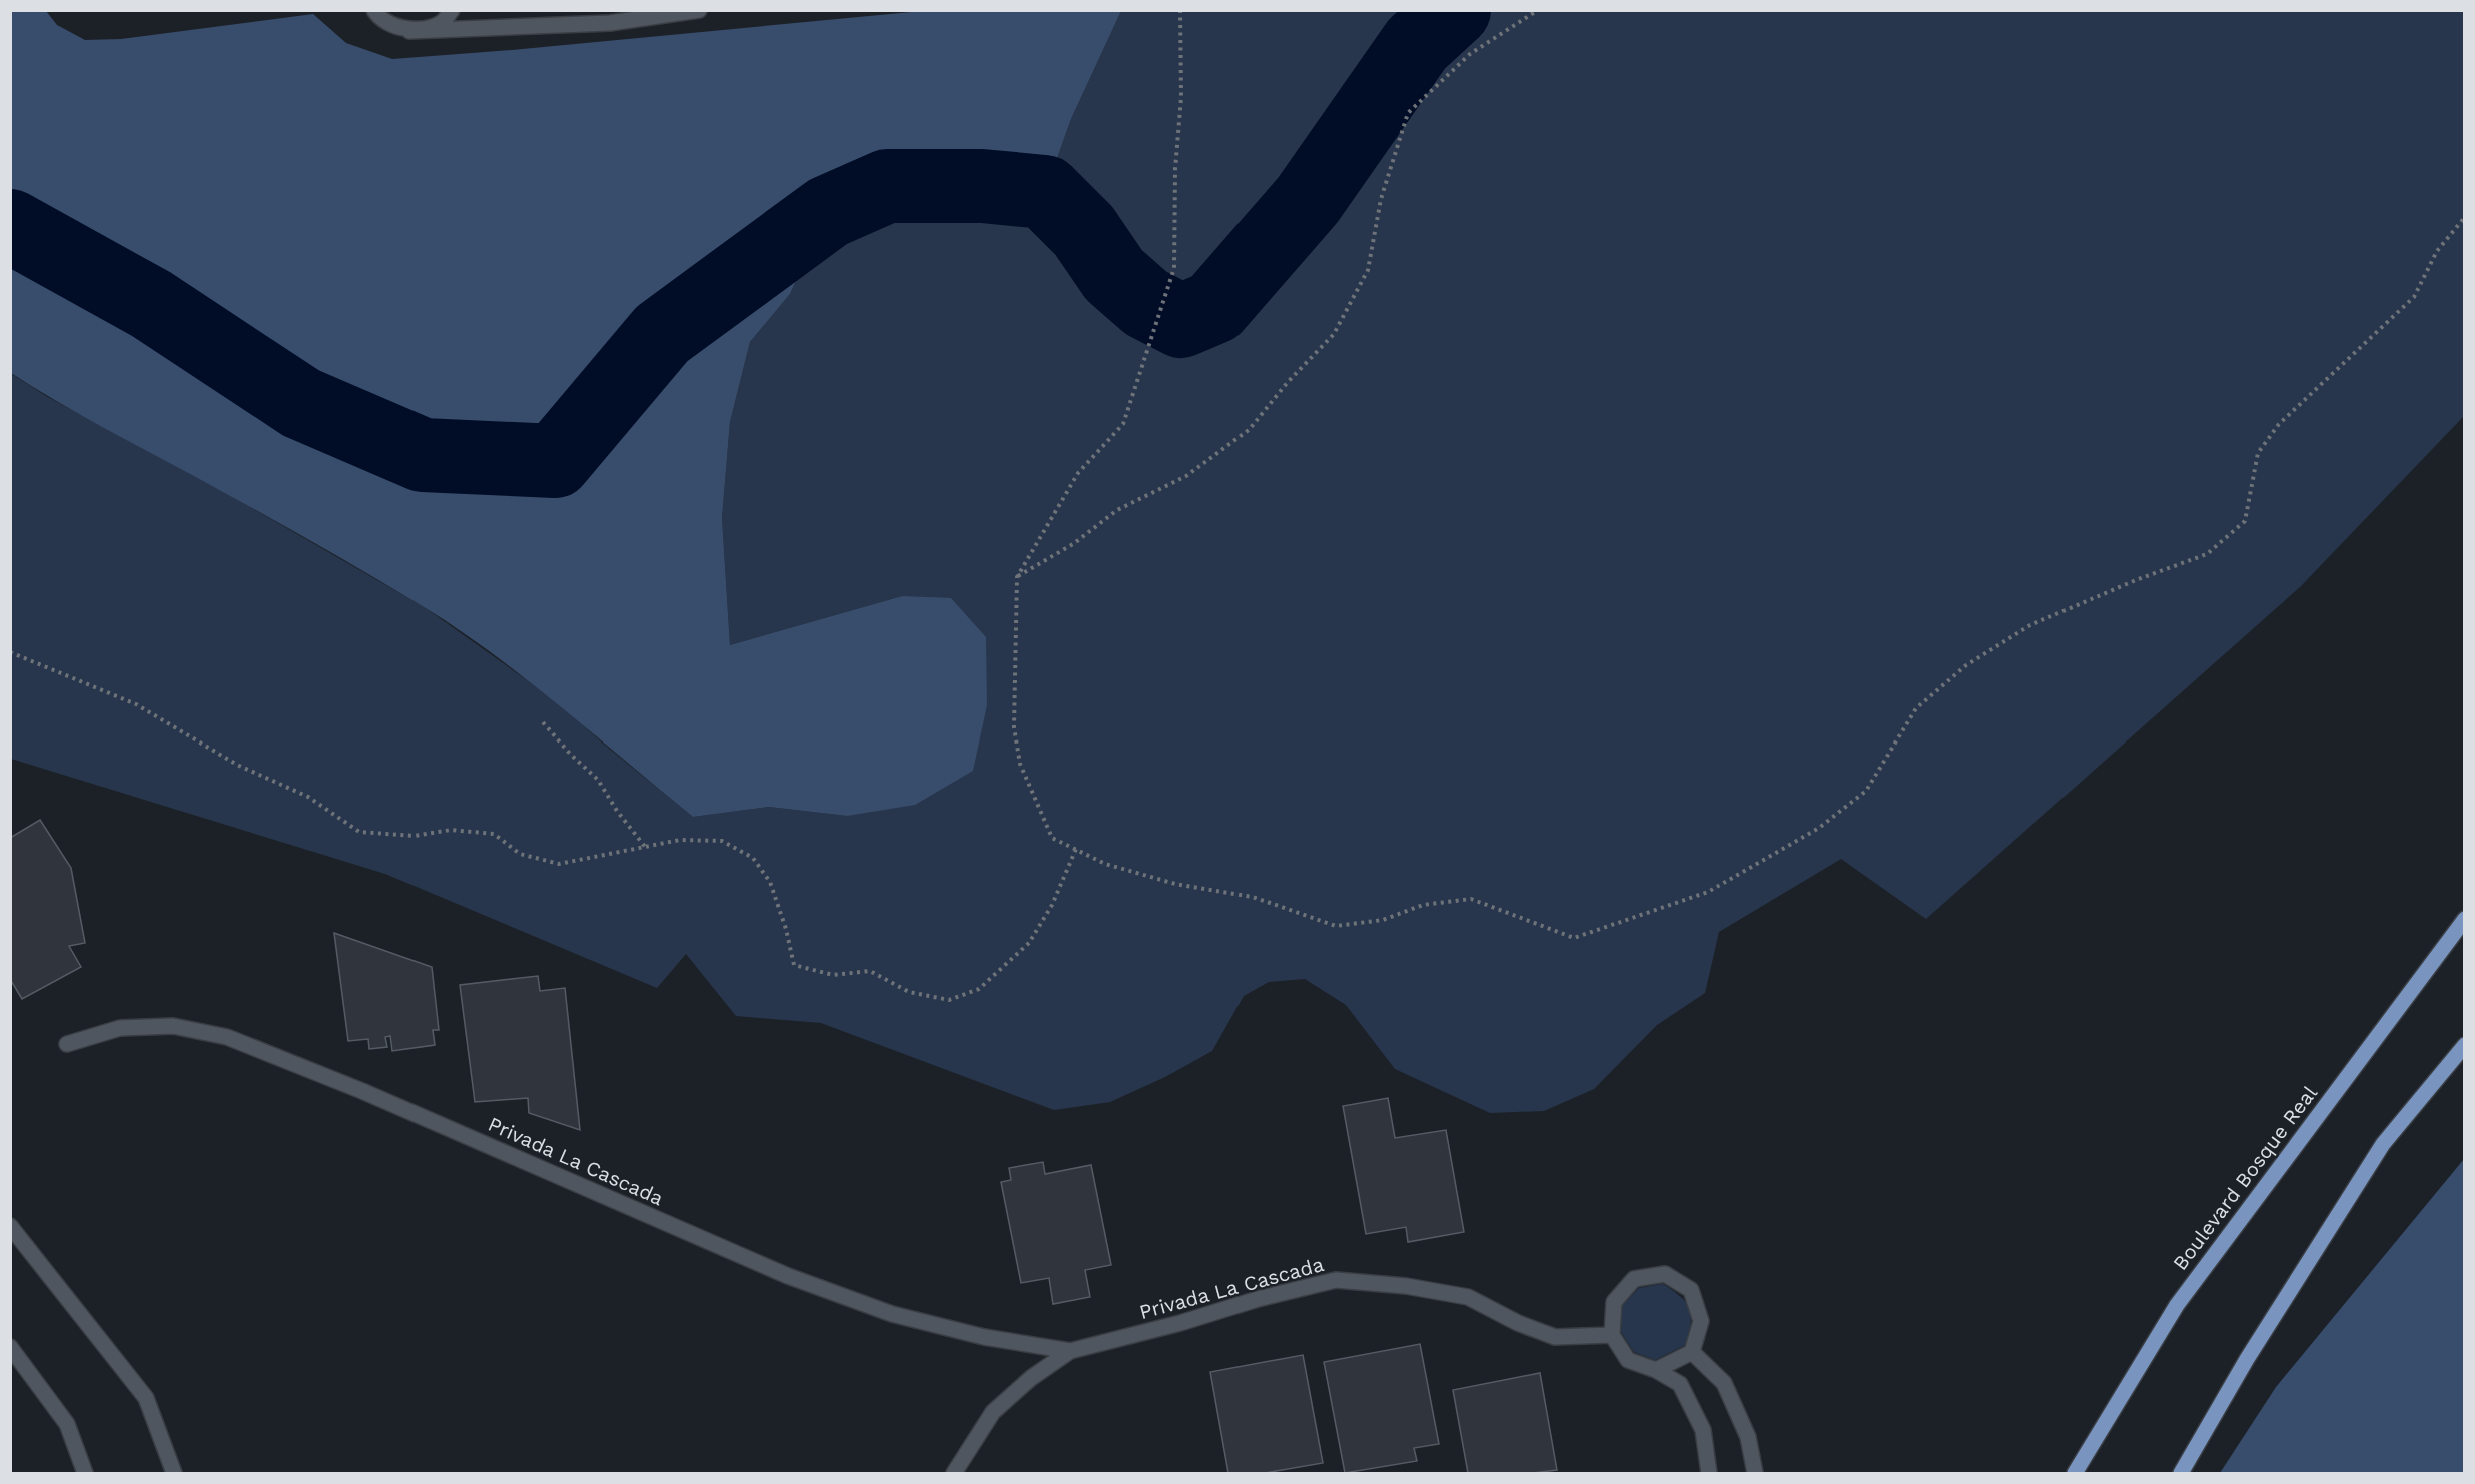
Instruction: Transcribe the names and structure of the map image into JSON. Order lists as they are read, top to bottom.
{
  "streets": {
    "main road": ["Boulevard Bosque Real"],
    "street": ["Privada La Cascada"]
  }
}
